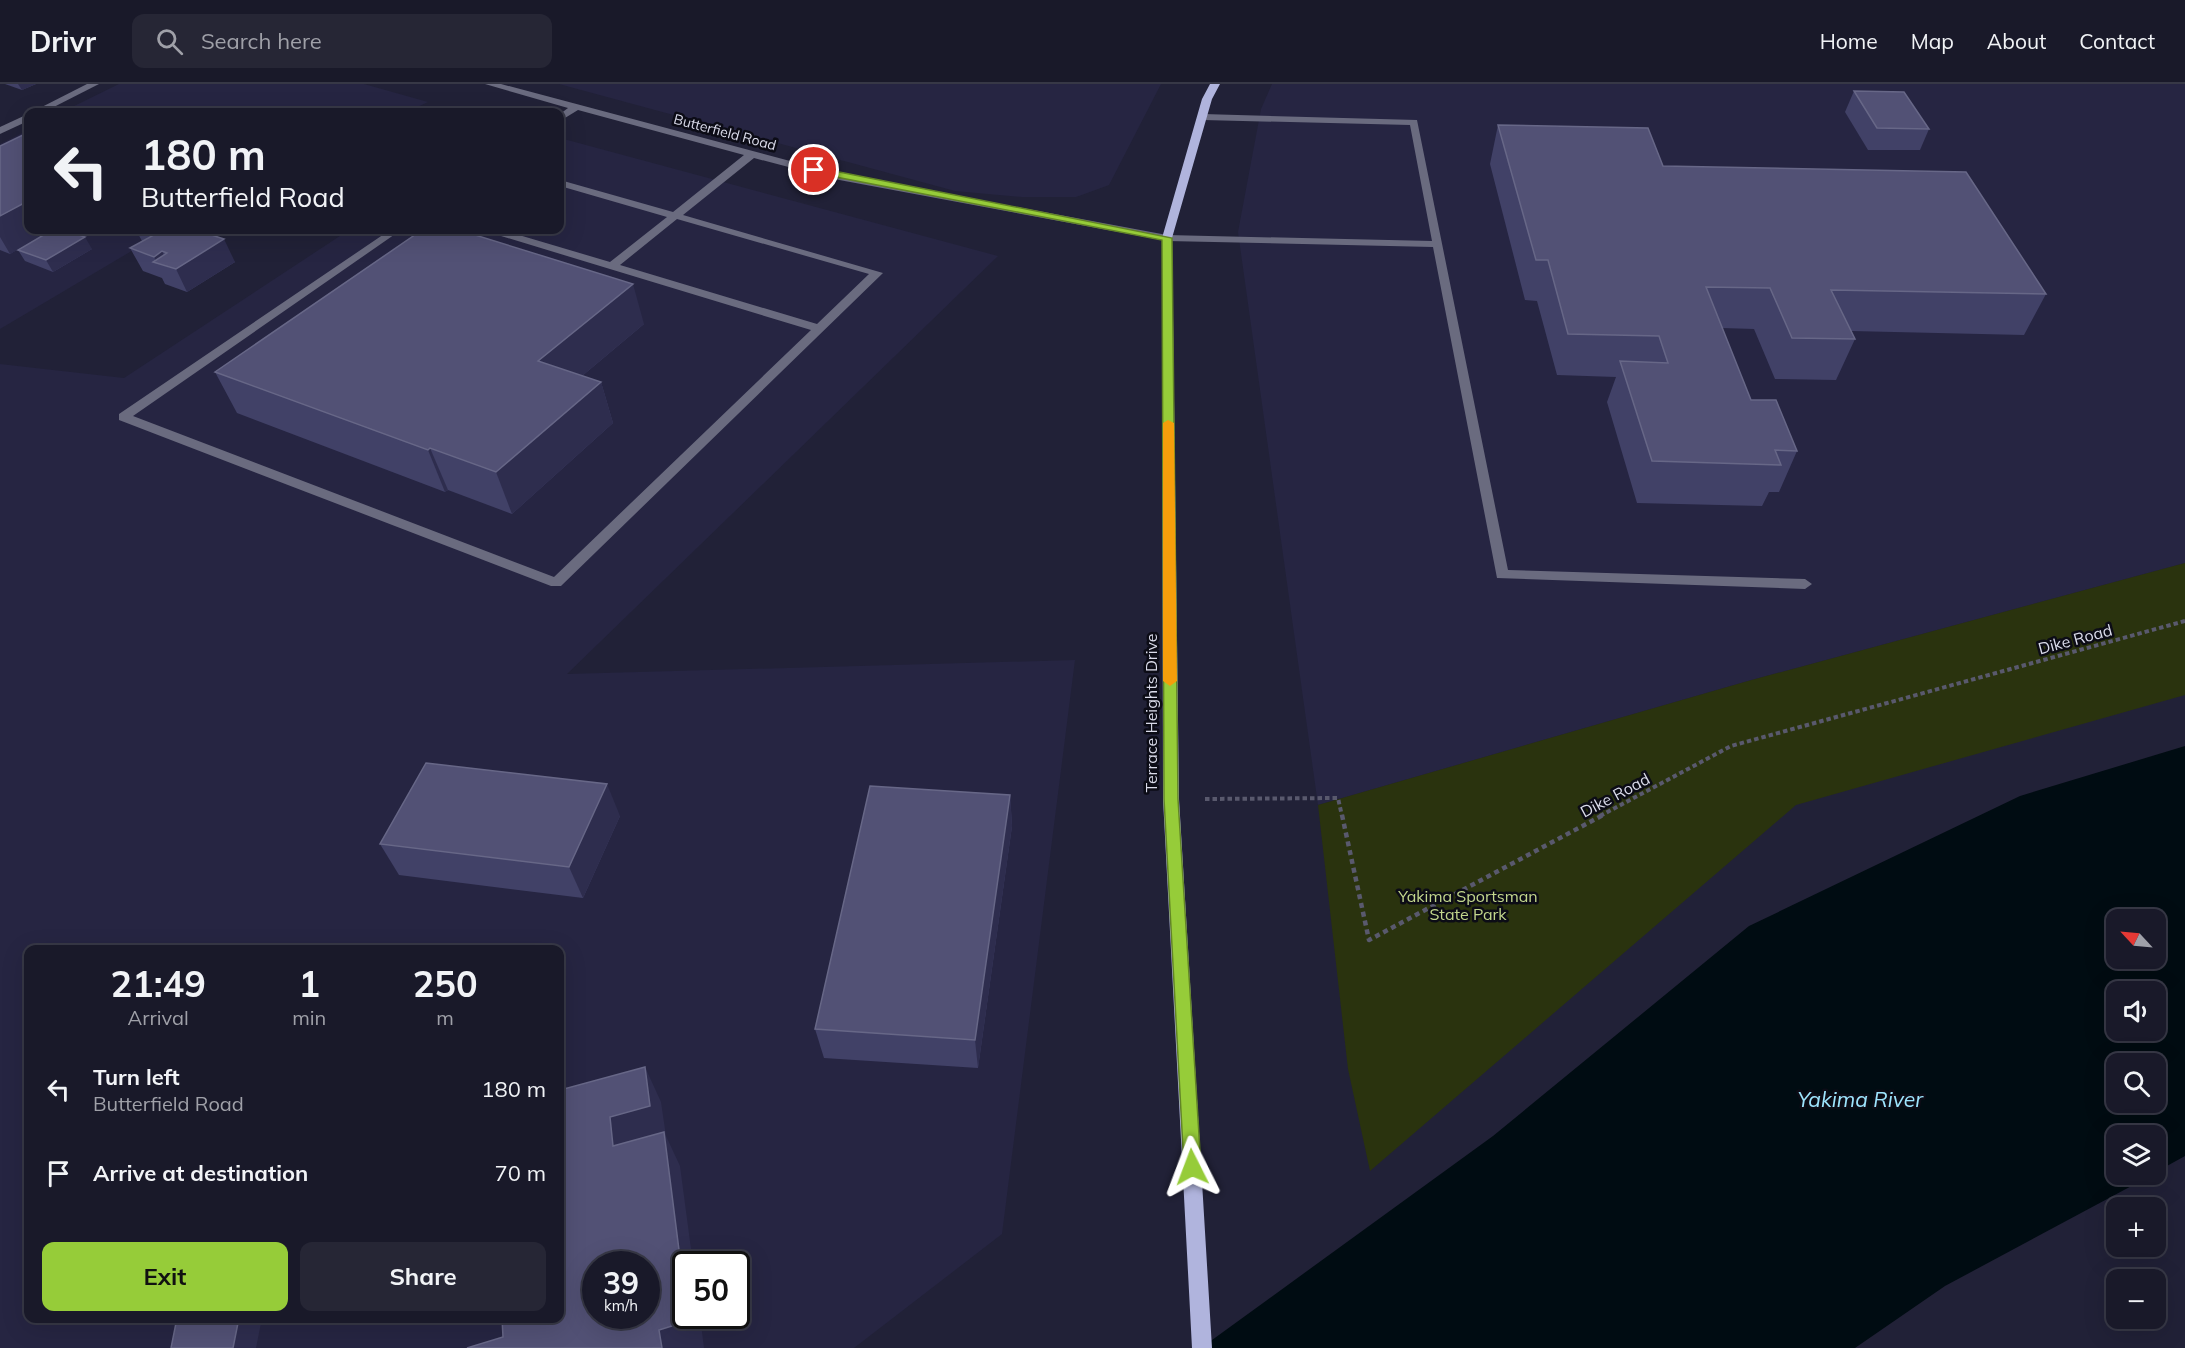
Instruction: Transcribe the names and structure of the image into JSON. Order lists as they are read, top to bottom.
{
  "streets": {
    "main road": ["Terrace Heights Drive"],
    "street": ["Butterfield Road"],
    "path": ["Dike Road"]
  },
  "crossings": [
    ["Butterfield Road", "Terrace Heights Drive"],
    ["Dike Road", "Terrace Heights Drive"]
  ],
  "water": ["Yakima River"],
  "parks": ["Yakima Sportsman State Park"],
  "north": "top left",
  "page": {
    "header": "Drivr",
    "search": "Search here",
    "nav": [
      "Home",
      "Map",
      "About",
      "Contact"
    ],
    "turn": ["180 m", "Butterfield Road"],
    "map_buttons": ["+", "−"],
    "eta": [
      "21:49",
      "Arrival",
      "1",
      "min",
      "250",
      "m"
    ],
    "list": [
      {
        "name": "Turn left",
        "note": "Butterfield Road",
        "value": "180 m"
      },
      {
        "name": "Arrive at destination",
        "value": "70 m"
      }
    ],
    "buttons": ["Exit", "Share"],
    "speed": "39 km/h",
    "limit": "50"
  }
}
